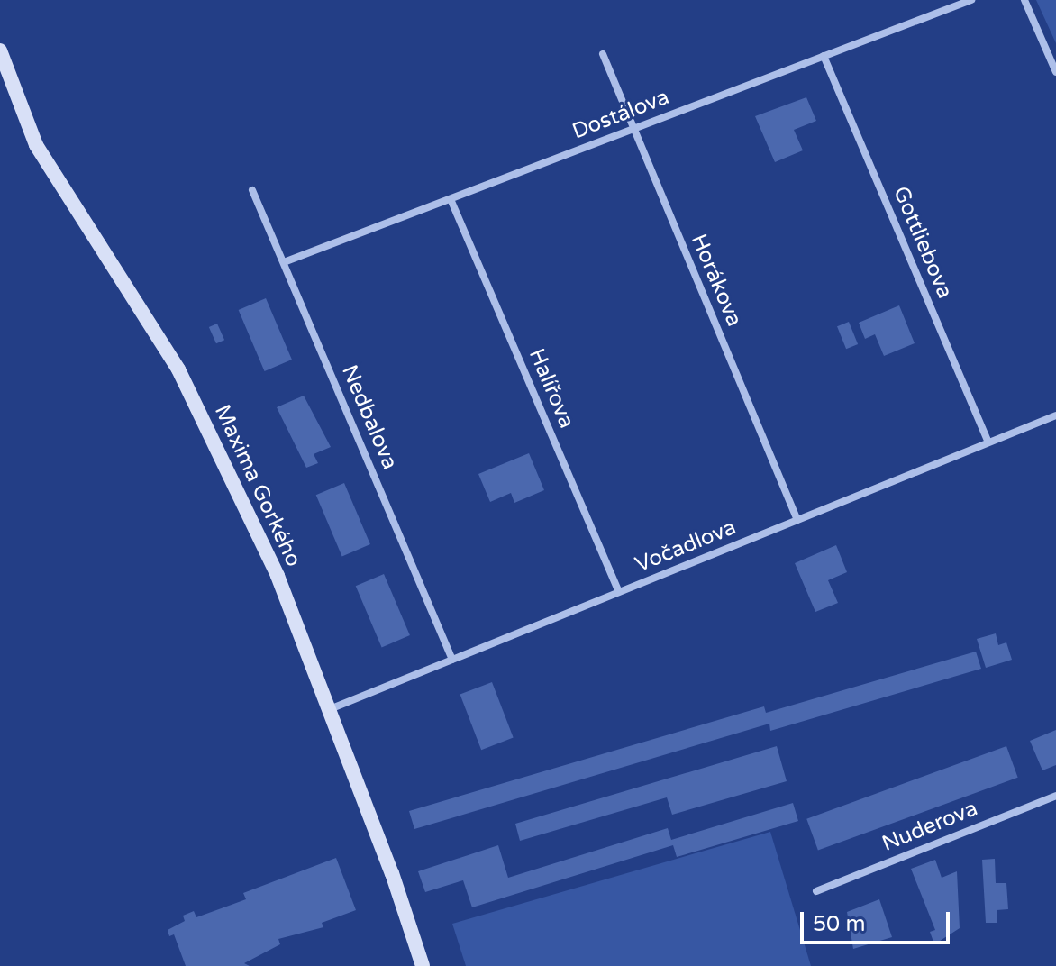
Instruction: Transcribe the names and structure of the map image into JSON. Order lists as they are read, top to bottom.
{
  "streets": {
    "street": [
      "Dostálova",
      "Gottliebova",
      "Horákova",
      "Halířova",
      "Nedbalova",
      "Maxima Gorkého",
      "Vočadlova",
      "Nuderova"
    ]
  },
  "crossings": [
    ["Dostálova", "Gottliebova"],
    ["Dostálova", "Horákova"],
    ["Dostálova", "Halířova"],
    ["Dostálova", "Nedbalova"],
    ["Gottliebova", "Vočadlova"],
    ["Horákova", "Vočadlova"],
    ["Halířova", "Vočadlova"],
    ["Nedbalova", "Vočadlova"],
    ["Maxima Gorkého", "Vočadlova"]
  ],
  "scale_bar": "50 m"
}
